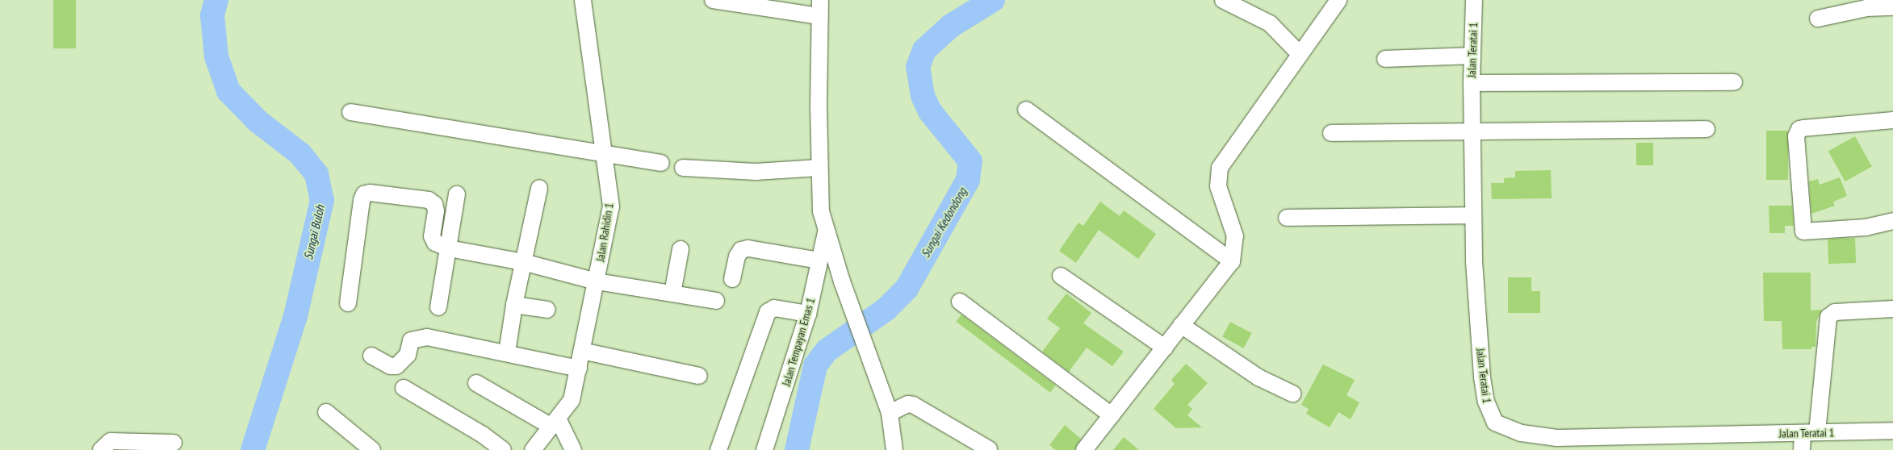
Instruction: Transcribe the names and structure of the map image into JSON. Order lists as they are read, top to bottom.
{
  "streets": {
    "street": ["Jalan Teratai 1", "Jalan Rahidin 1", "Jalan Tempayan Emas 1"]
  },
  "water": ["Sungai Kedondong", "Sungai Buloh"]
}
